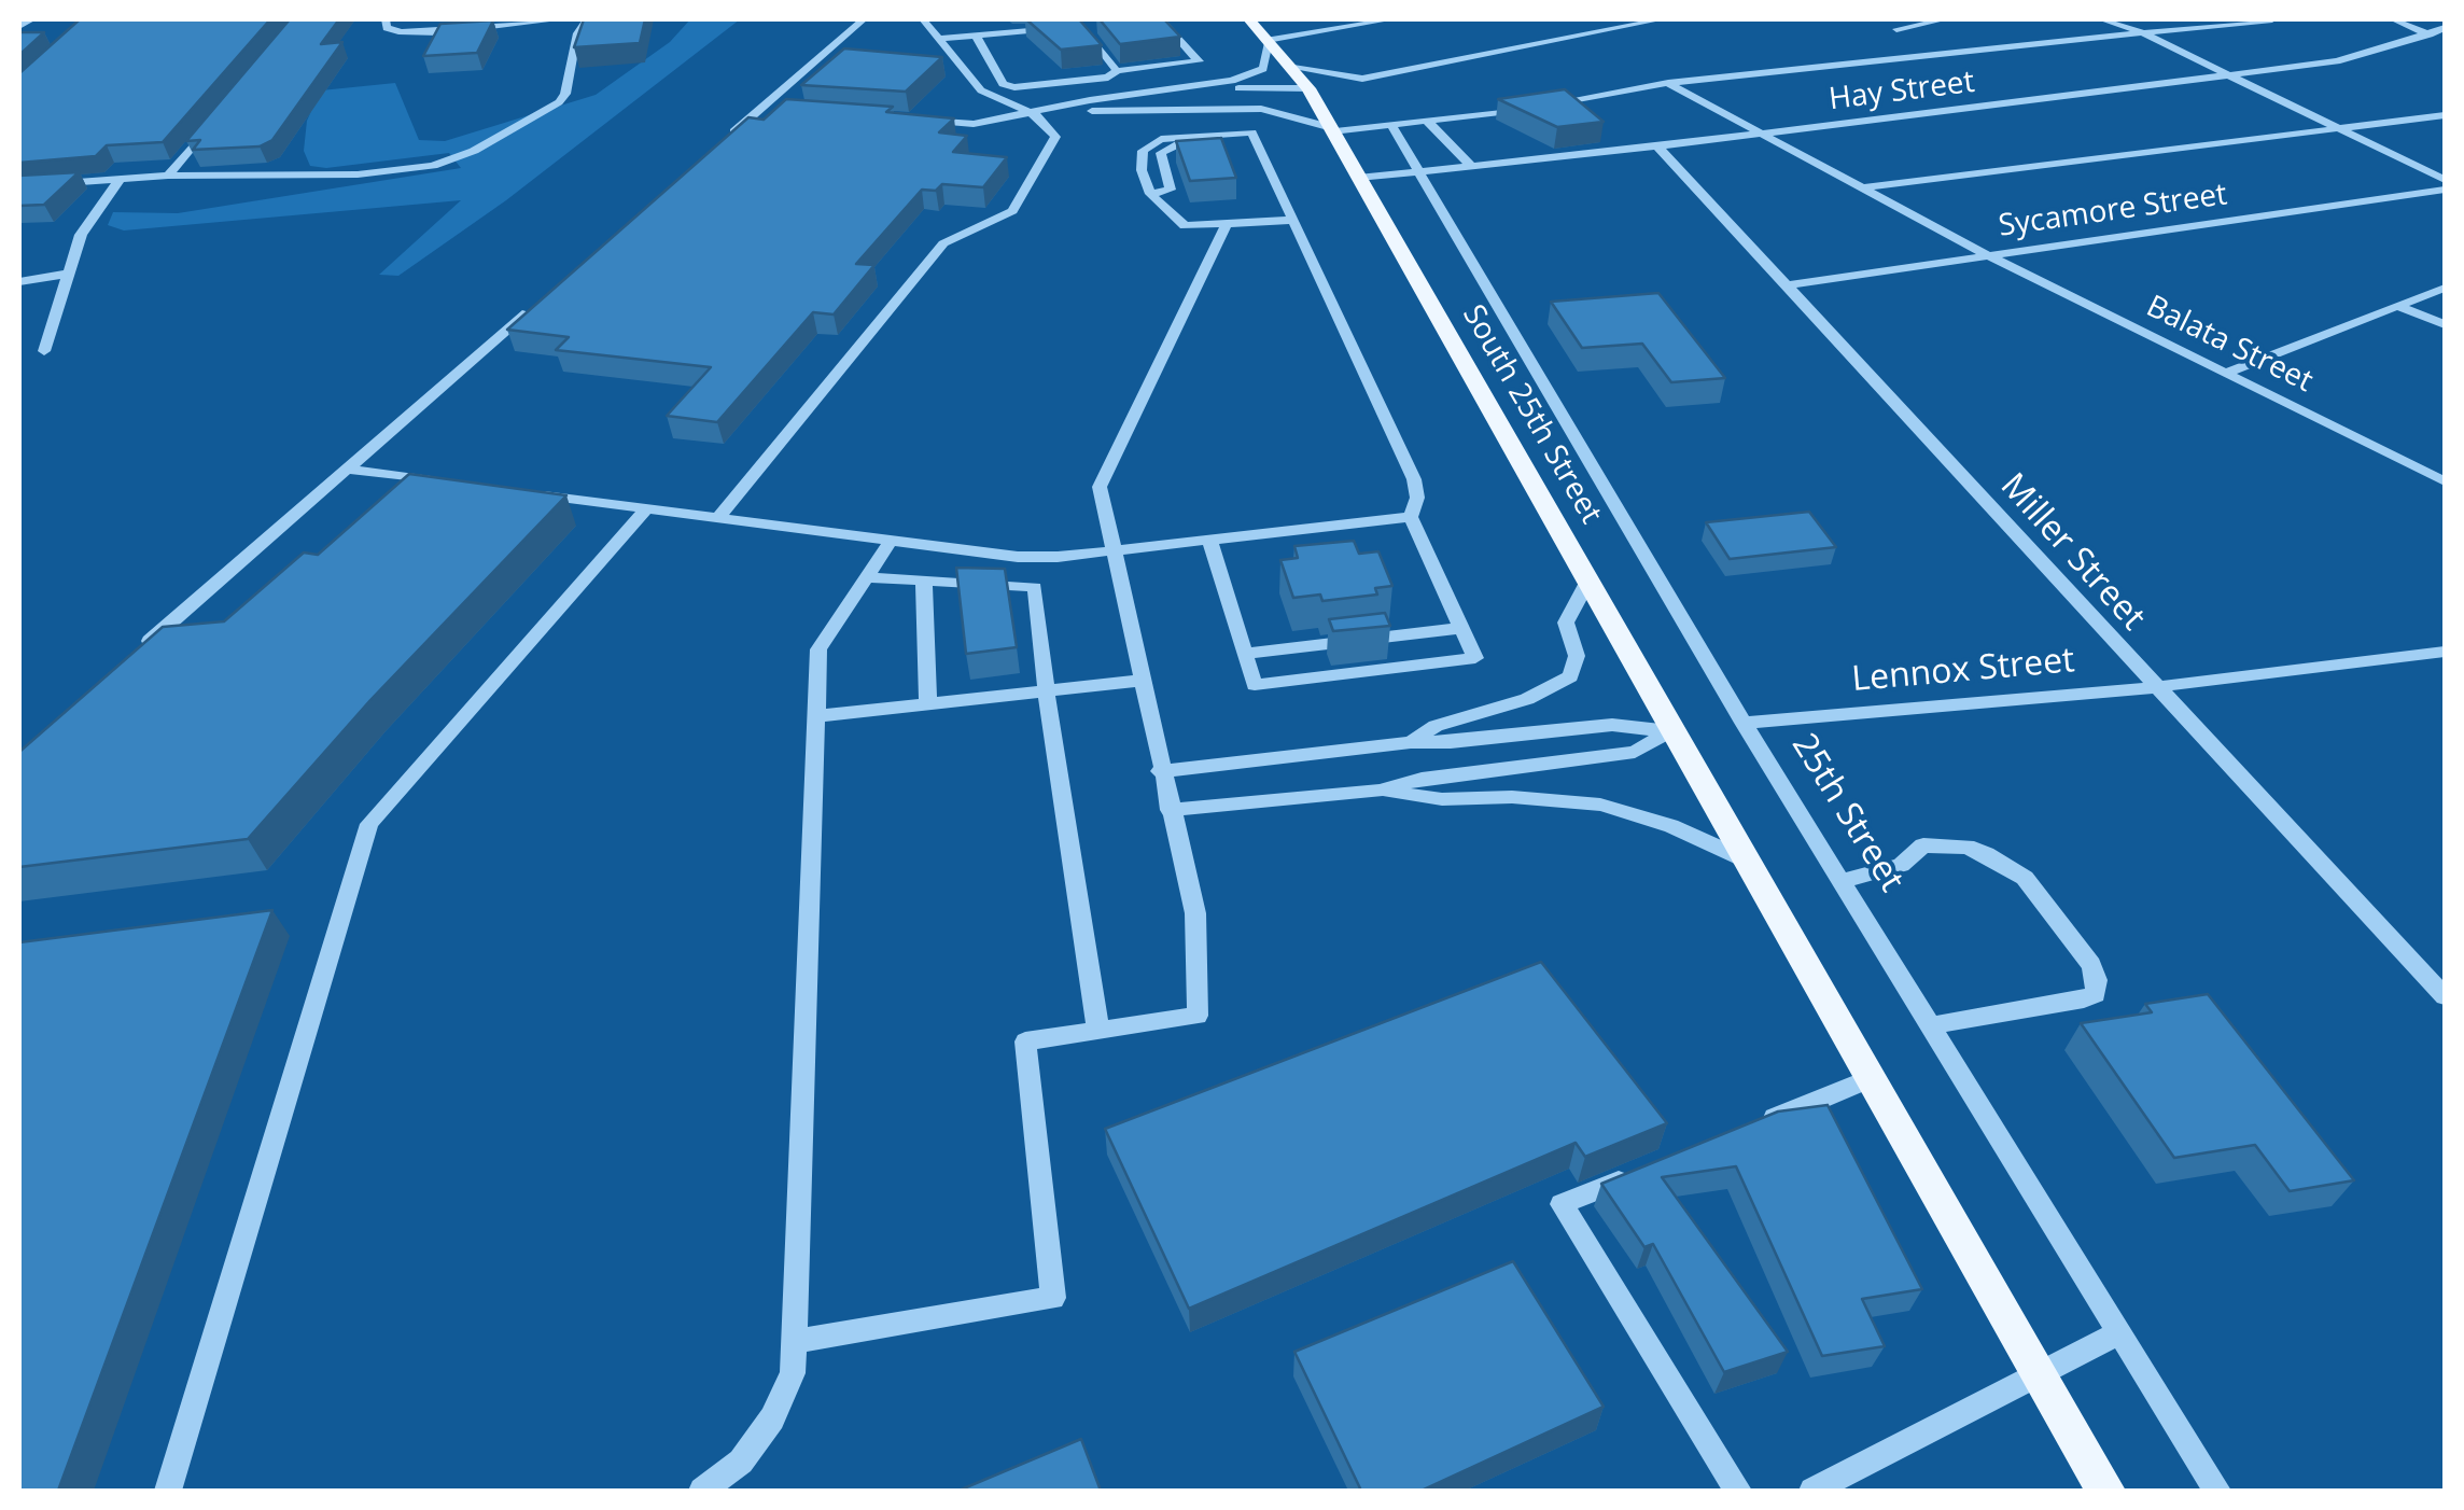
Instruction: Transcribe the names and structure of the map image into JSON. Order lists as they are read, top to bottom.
{
  "streets": {
    "main road": ["South 25th Street"],
    "street": [
      "Hay Street",
      "Sycamore Street",
      "Balata Street",
      "Miller Street",
      "Lennox Street",
      "25th Street"
    ]
  },
  "crossings": [
    ["Hay Street", "Balata Street"],
    ["Hay Street", "South 25th Street"],
    ["Hay Street", "Miller Street"],
    ["Hay Street", "25th Street"],
    ["Sycamore Street", "Balata Street"],
    ["Sycamore Street", "Miller Street"],
    ["Miller Street", "Lennox Street"],
    ["Lennox Street", "25th Street"]
  ]
}
